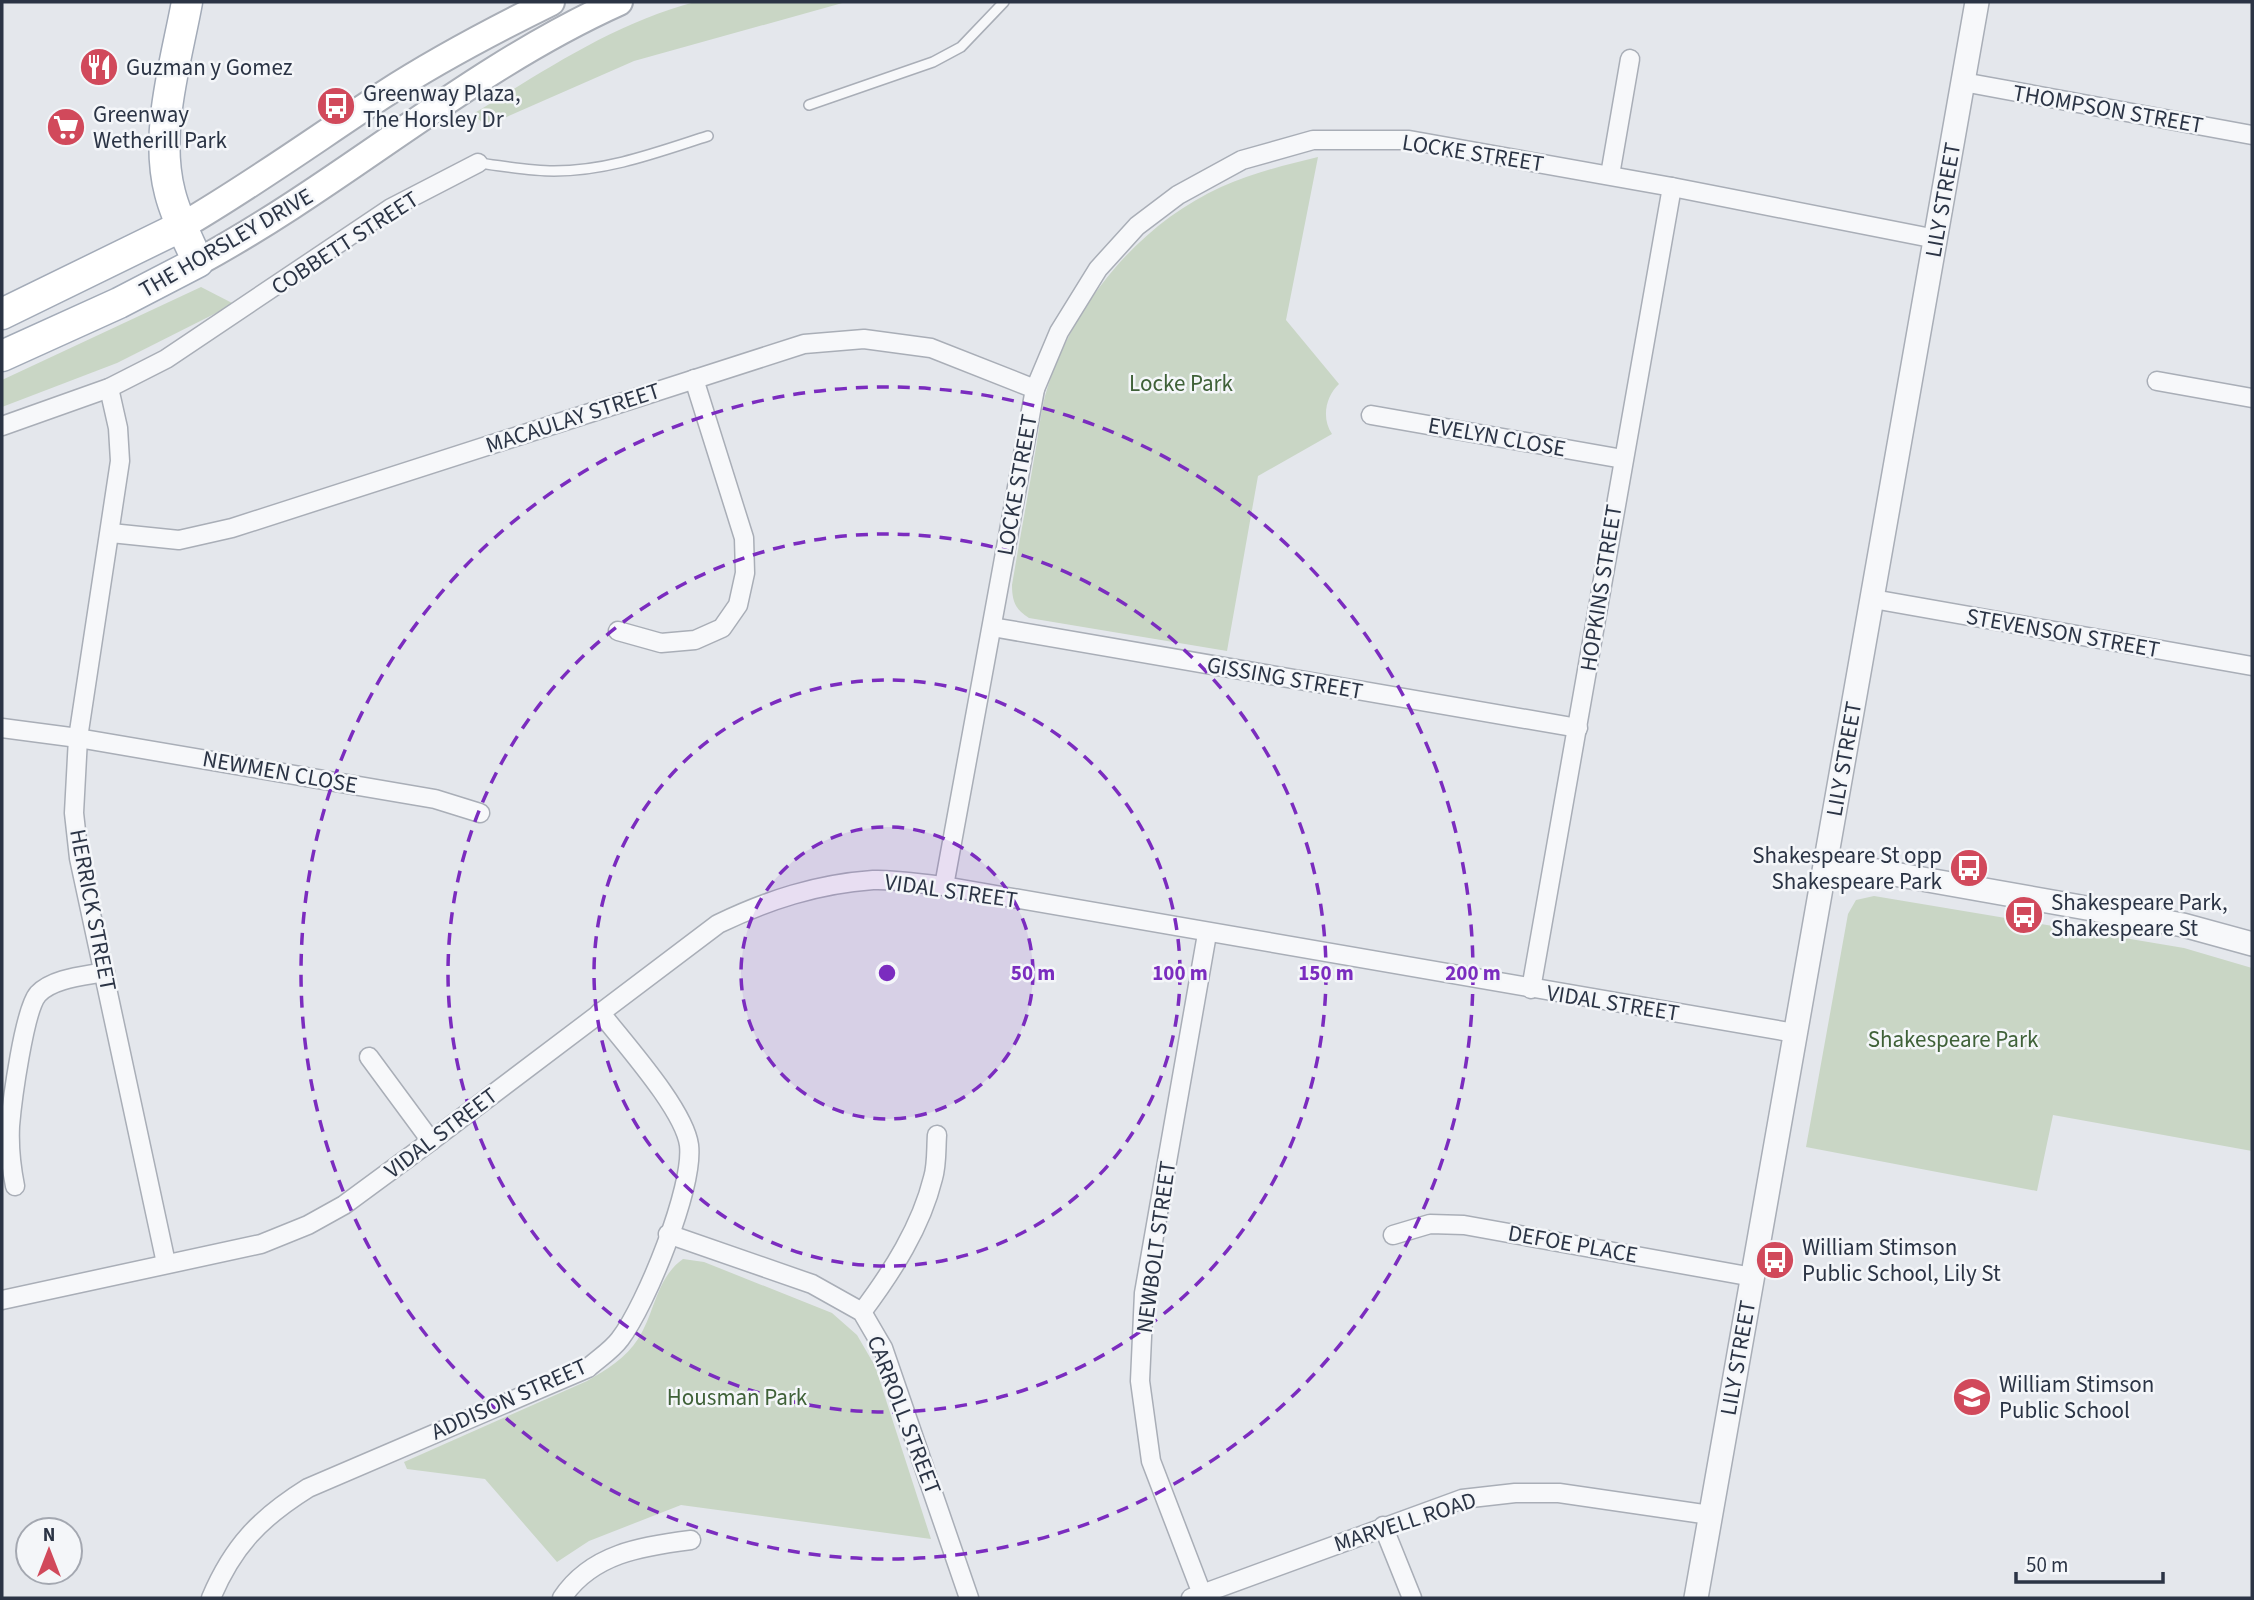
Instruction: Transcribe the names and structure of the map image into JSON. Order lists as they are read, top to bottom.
{
  "streets": {
    "main road": ["THE HORSLEY DRIVE"],
    "street": [
      "THOMPSON STREET",
      "LOCKE STREET",
      "LILY STREET",
      "COBBETT STREET",
      "MACAULAY STREET",
      "EVELYN CLOSE",
      "HOPKINS STREET",
      "STEVENSON STREET",
      "GISSING STREET",
      "NEWMEN CLOSE",
      "VIDAL STREET",
      "HERRICK STREET",
      "DEFOE PLACE",
      "NEWBOLT STREET",
      "ADDISON STREET",
      "CARROLL STREET",
      "MARVELL ROAD"
    ]
  },
  "crossings": [
    ["THOMPSON STREET", "LILY STREET"],
    ["LOCKE STREET", "LILY STREET"],
    ["LOCKE STREET", "MACAULAY STREET"],
    ["LOCKE STREET", "HOPKINS STREET"],
    ["LOCKE STREET", "GISSING STREET"],
    ["LOCKE STREET", "VIDAL STREET"],
    ["LILY STREET", "STEVENSON STREET"],
    ["LILY STREET", "VIDAL STREET"],
    ["LILY STREET", "DEFOE PLACE"],
    ["LILY STREET", "MARVELL ROAD"],
    ["COBBETT STREET", "HERRICK STREET"],
    ["MACAULAY STREET", "HERRICK STREET"],
    ["EVELYN CLOSE", "HOPKINS STREET"],
    ["HOPKINS STREET", "GISSING STREET"],
    ["HOPKINS STREET", "VIDAL STREET"],
    ["NEWMEN CLOSE", "HERRICK STREET"],
    ["VIDAL STREET", "HERRICK STREET"],
    ["VIDAL STREET", "NEWBOLT STREET"],
    ["VIDAL STREET", "ADDISON STREET"],
    ["NEWBOLT STREET", "MARVELL ROAD"],
    ["ADDISON STREET", "CARROLL STREET"]
  ],
  "parks": ["Locke Park", "Shakespeare Park", "Housman Park"],
  "places": {
    "restaurant": ["Guzman y Gomez"],
    "bus stop": [
      "Greenway Plaza, The Horsley Dr",
      "Shakespeare St opp Shakespeare Park",
      "Shakespeare Park, Shakespeare St",
      "William Stimson Public School, Lily St"
    ],
    "supermarket": ["Greenway Wetherill Park"],
    "school or university": ["William Stimson Public School"]
  },
  "scale_bar": "50 m",
  "north": "top",
  "rings": [
    "50 m",
    "100 m",
    "150 m",
    "200 m"
  ]
}
